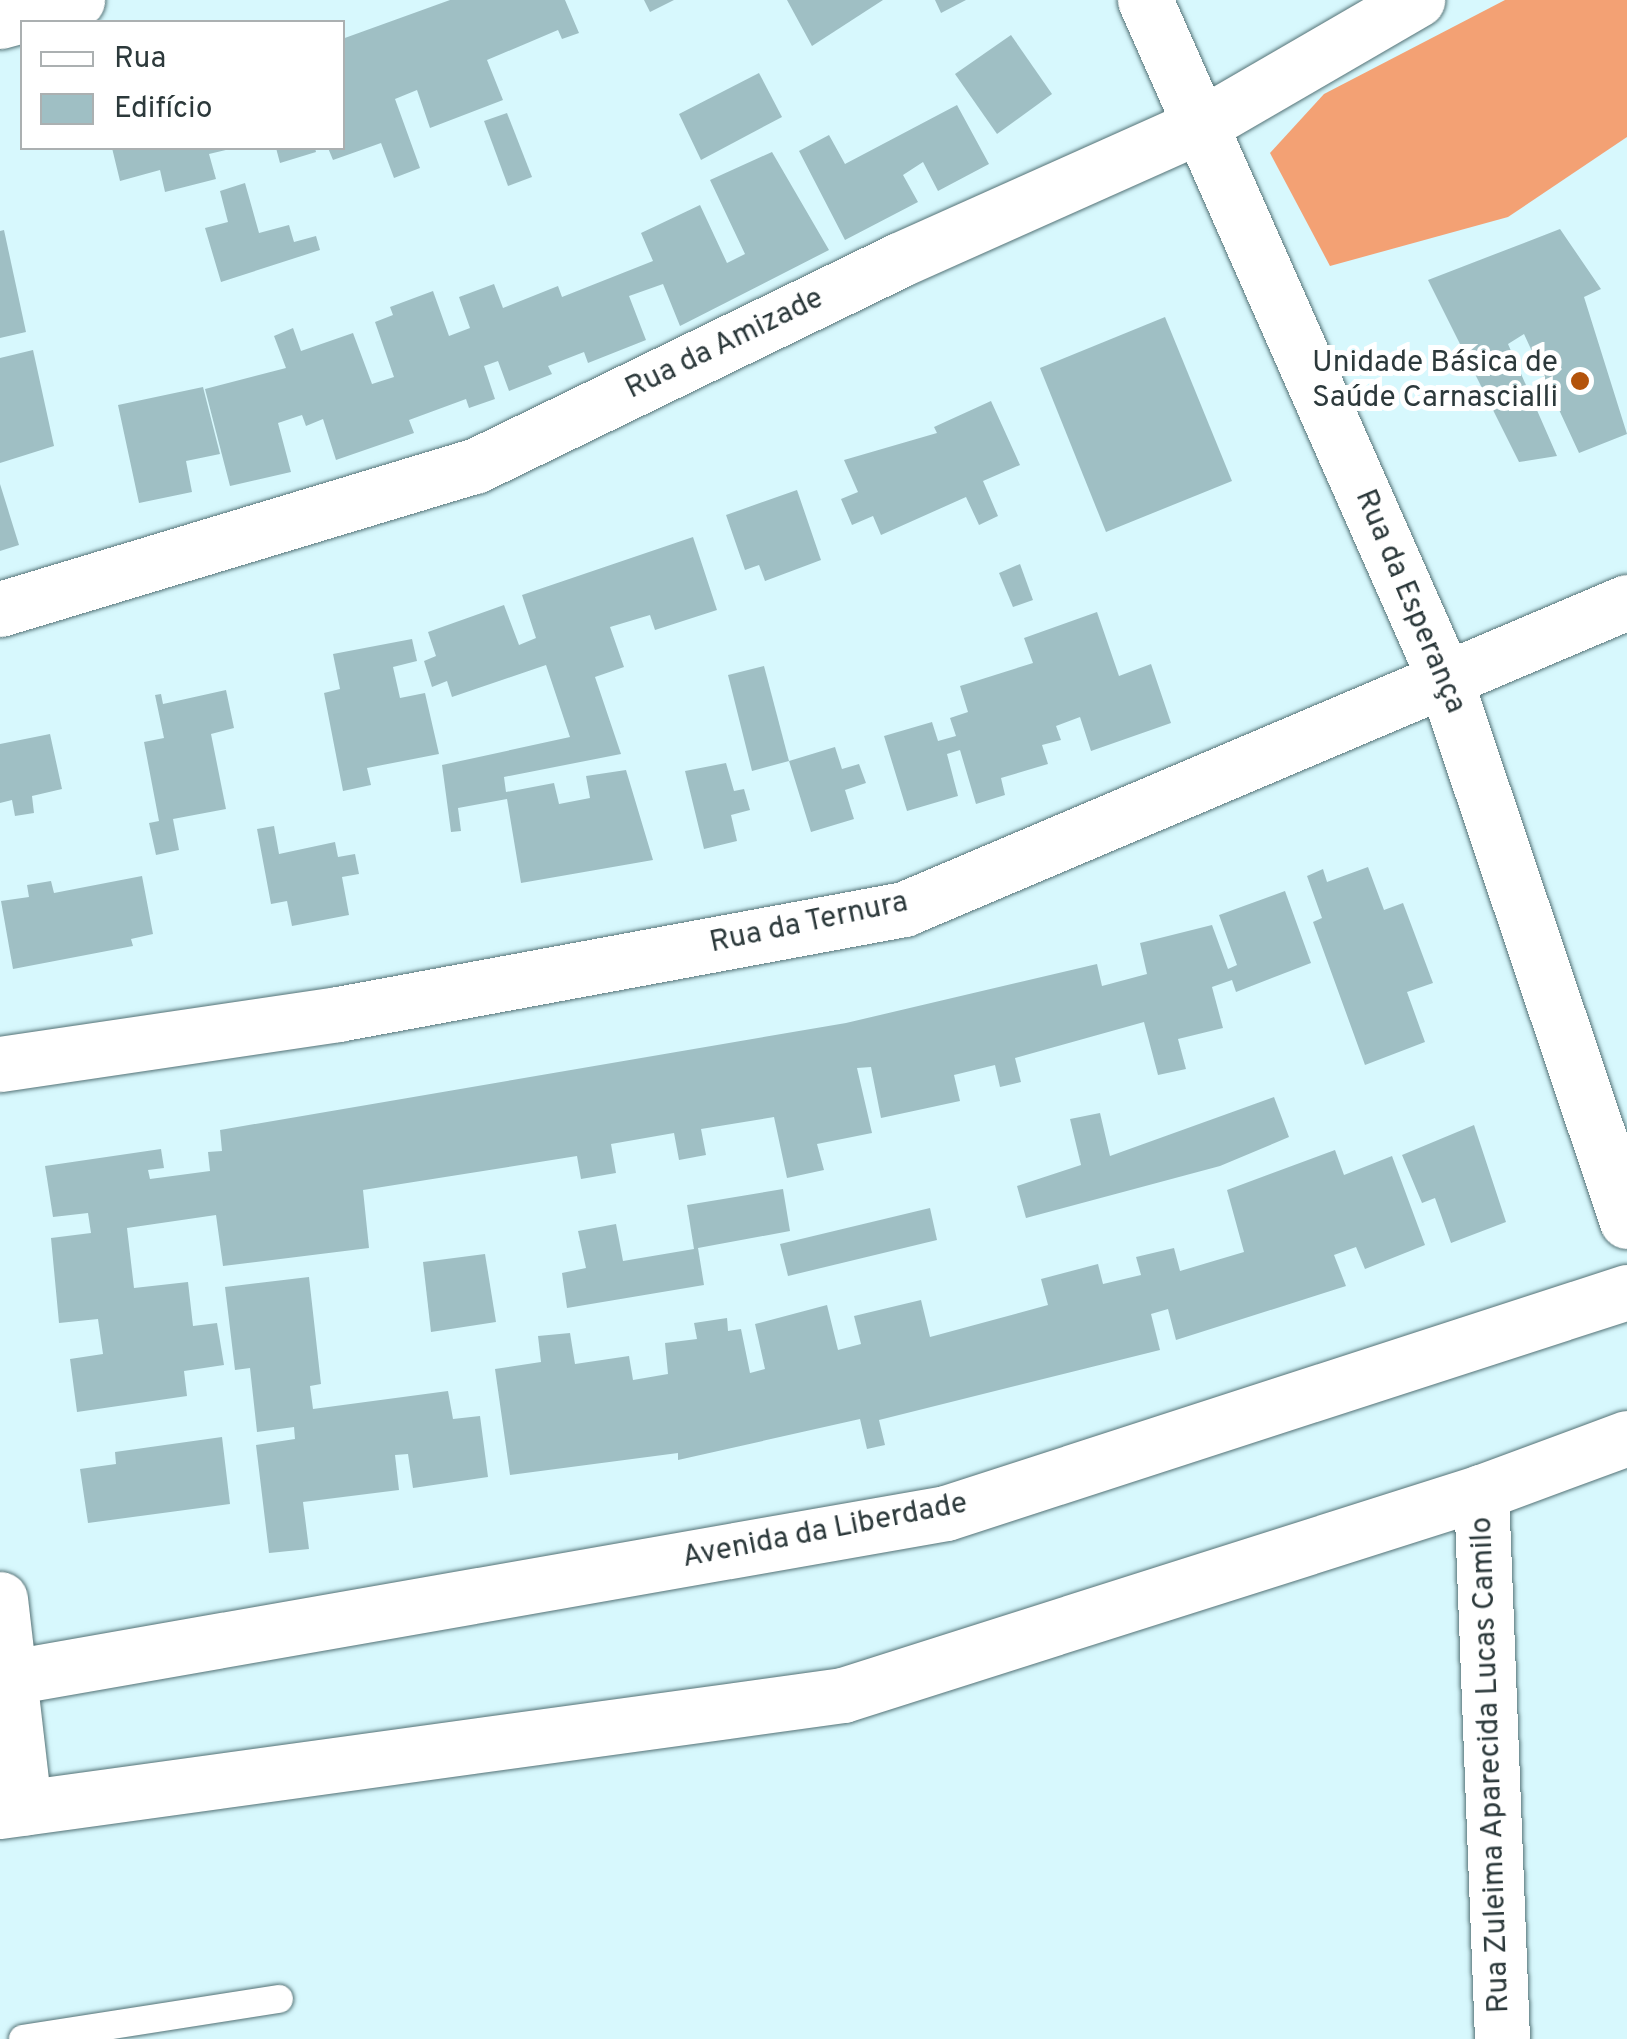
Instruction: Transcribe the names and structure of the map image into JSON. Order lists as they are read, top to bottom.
{
  "streets": {
    "street": [
      "Rua da Amizade",
      "Rua da Esperança",
      "Rua da Ternura",
      "Avenida da Liberdade",
      "Rua Zuleima Aparecida Lucas Camilo"
    ]
  },
  "crossings": [
    ["Rua da Amizade", "Rua da Esperança"],
    ["Rua da Esperança", "Rua da Ternura"]
  ],
  "places": ["Unidade Básica de Saúde Carnascialli"],
  "legend": ["Rua", "Edifício"]
}
